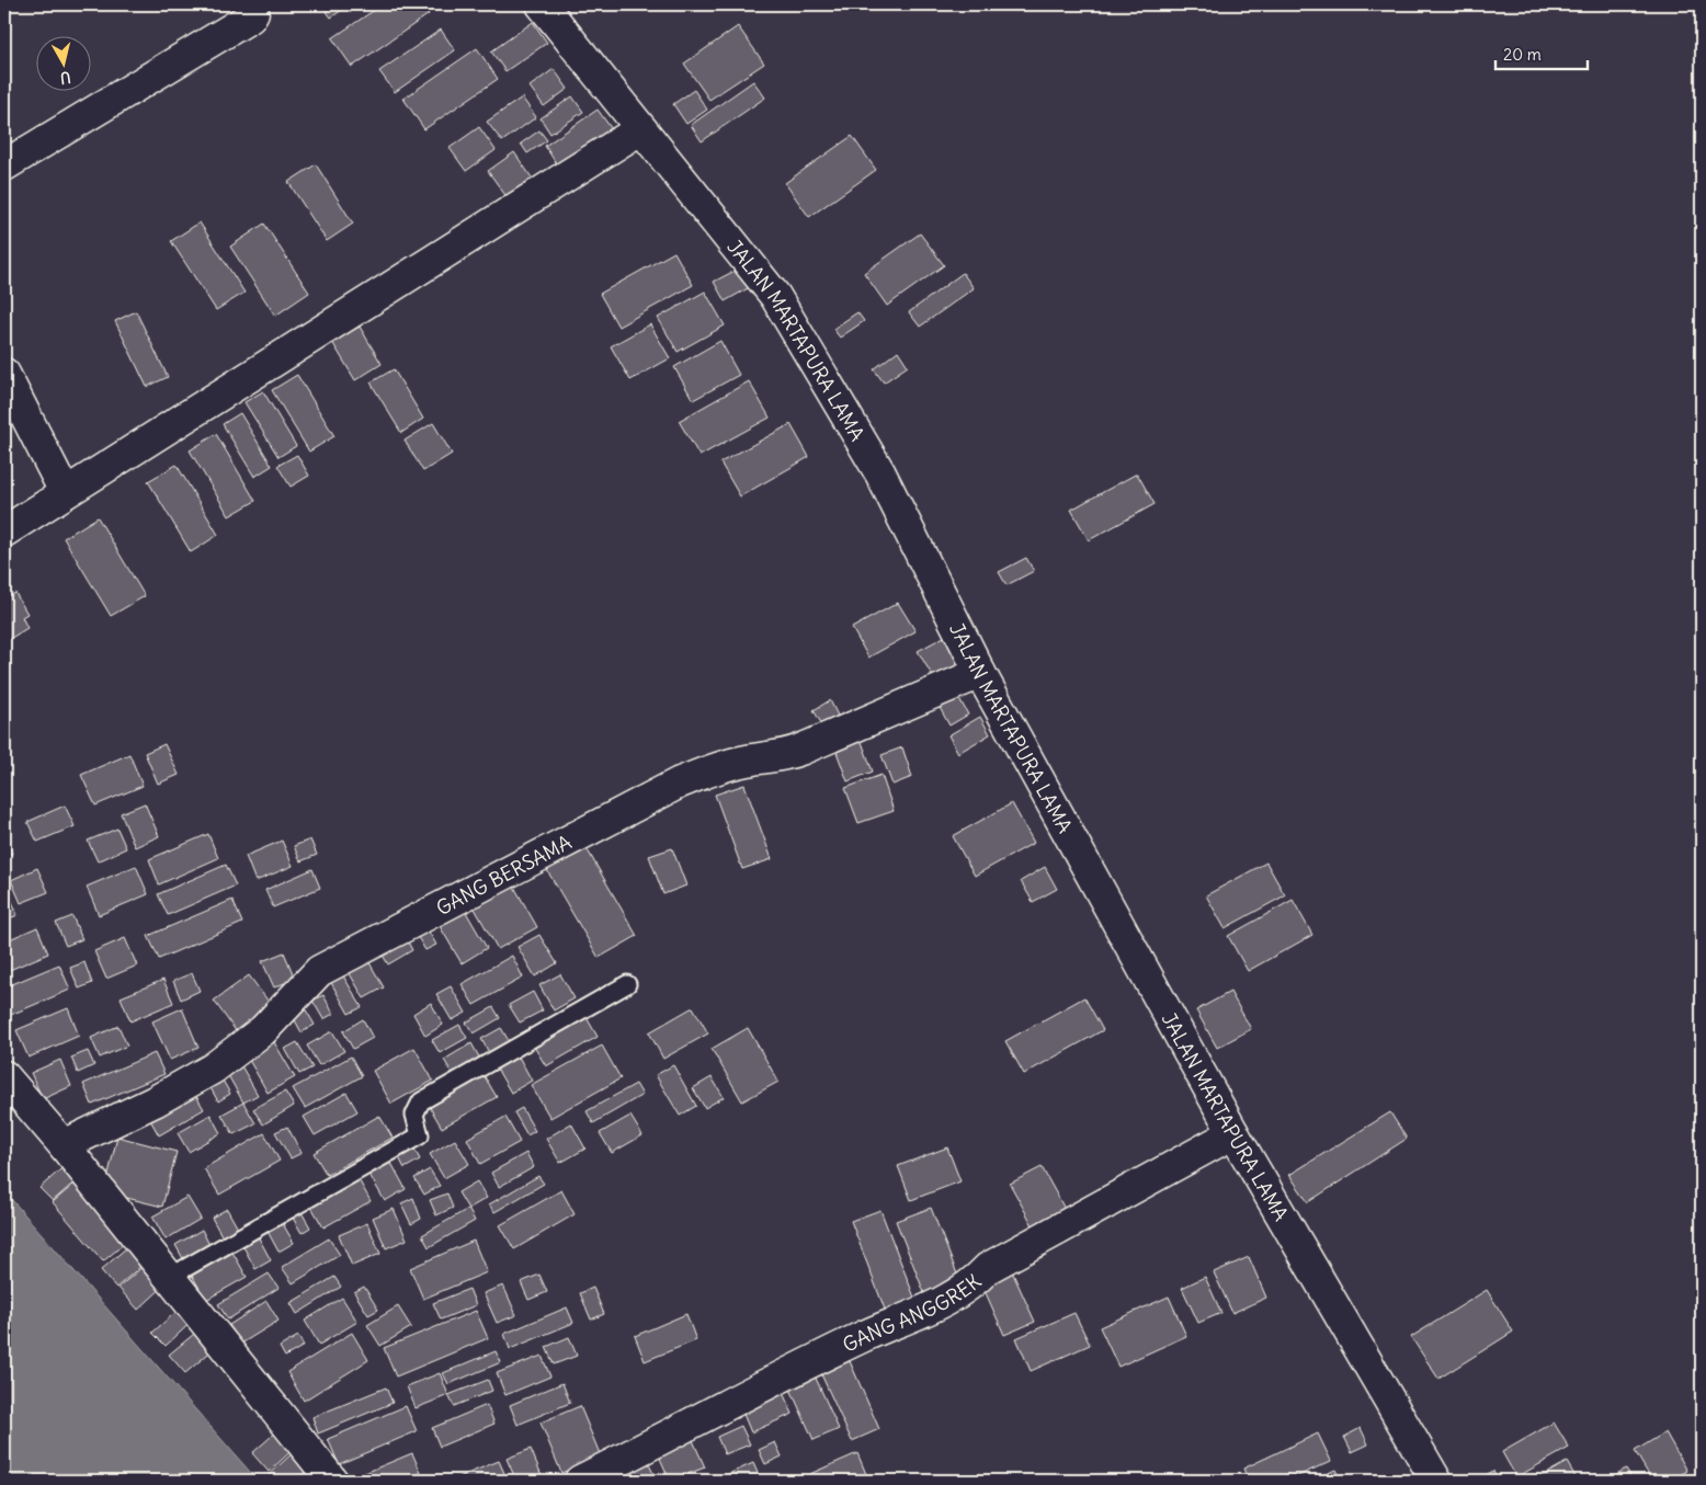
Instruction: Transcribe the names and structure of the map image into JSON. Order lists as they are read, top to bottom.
{
  "streets": {
    "street": ["JALAN MARTAPURA LAMA", "GANG BERSAMA", "GANG ANGGREK"]
  },
  "crossings": [
    ["JALAN MARTAPURA LAMA", "GANG BERSAMA"],
    ["JALAN MARTAPURA LAMA", "GANG ANGGREK"]
  ],
  "scale_bar": "20 m",
  "north": "bottom"
}
